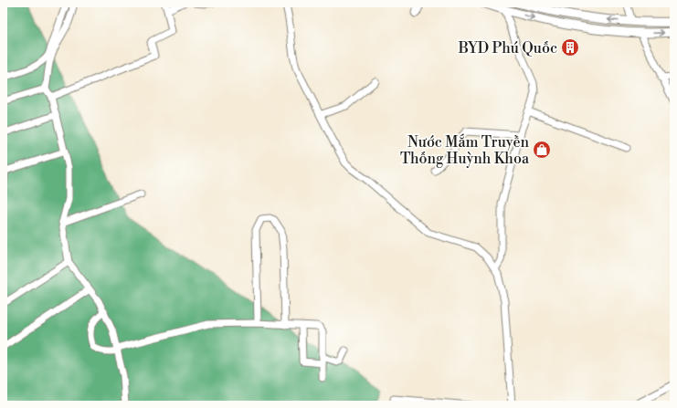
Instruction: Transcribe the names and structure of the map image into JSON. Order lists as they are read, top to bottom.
{
  "places": {
    "building": ["BYD Phú Quốc"],
    "shop": ["Nước Mắm Truyền Thống Huỳnh Khoa"]
  }
}
